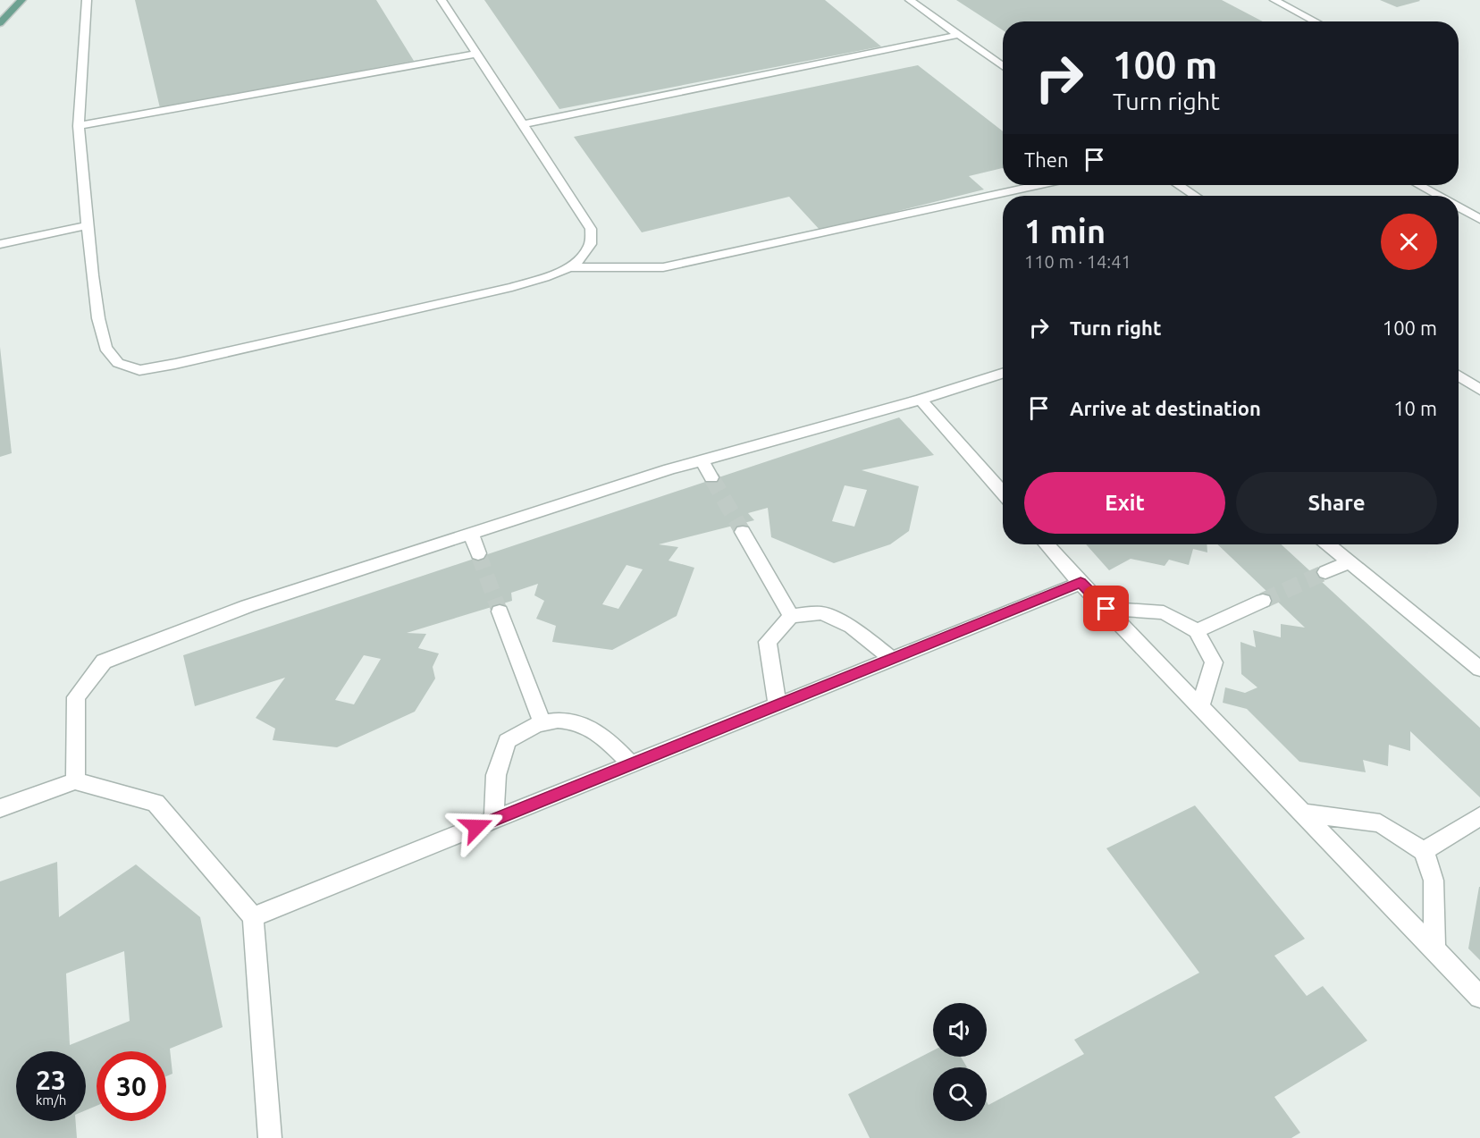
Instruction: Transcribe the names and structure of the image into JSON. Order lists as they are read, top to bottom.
{
  "page": {
    "turn": ["100 m", "Turn right"],
    "then": "Then",
    "heading": ["1 min", "110 m · 14:41"],
    "list": [
      {
        "name": "Turn right",
        "value": "100 m"
      },
      {
        "name": "Arrive at destination",
        "value": "10 m"
      }
    ],
    "buttons": ["Exit", "Share"],
    "speed": "23 km/h",
    "limit": "30"
  }
}
